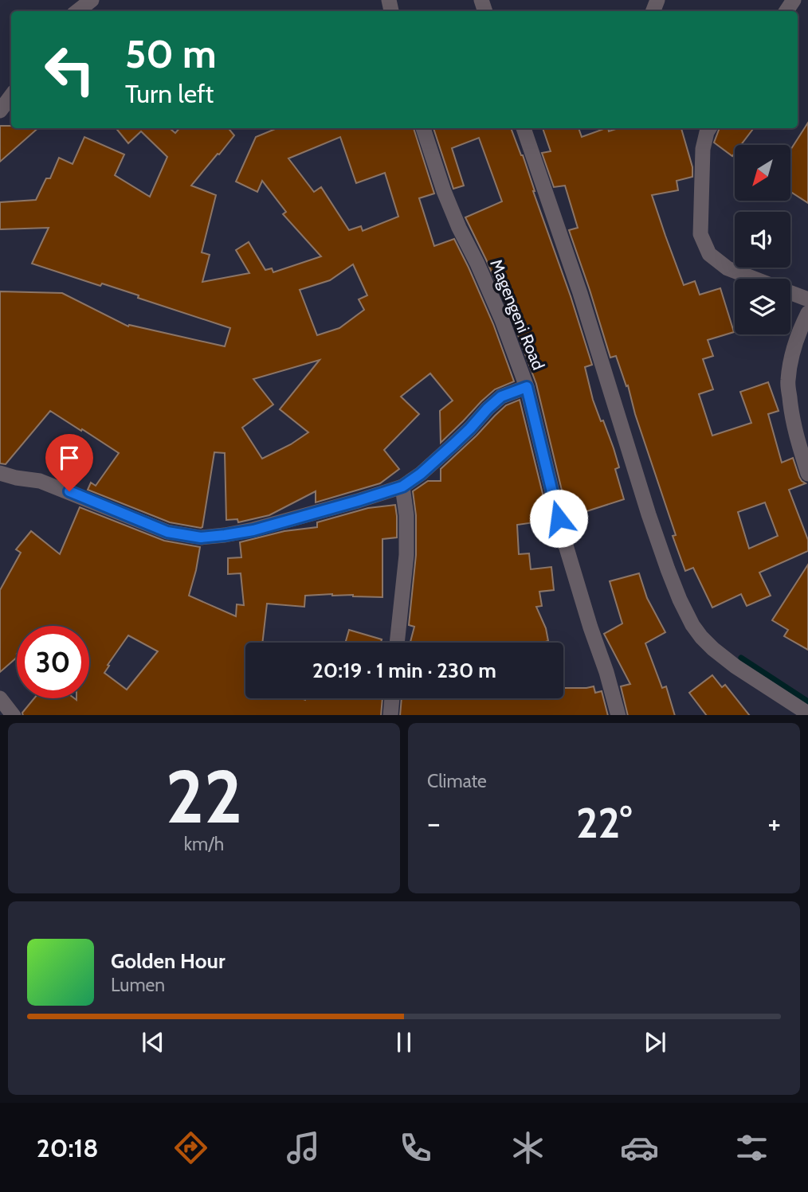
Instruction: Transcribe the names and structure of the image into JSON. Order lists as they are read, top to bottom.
{
  "streets": {
    "street": ["Magengeni Road"]
  },
  "north": "bottom left",
  "page": {
    "turn": ["50 m", "Turn left"],
    "limit": "30",
    "trip": "20:19 · 1 min · 230 m",
    "tile": [
      ["22", "km/h"],
      "Climate"
    ],
    "heat": ["−", "22°", "+"],
    "song": ["Golden Hour", "Lumen"],
    "tabs": "20:18"
  }
}
